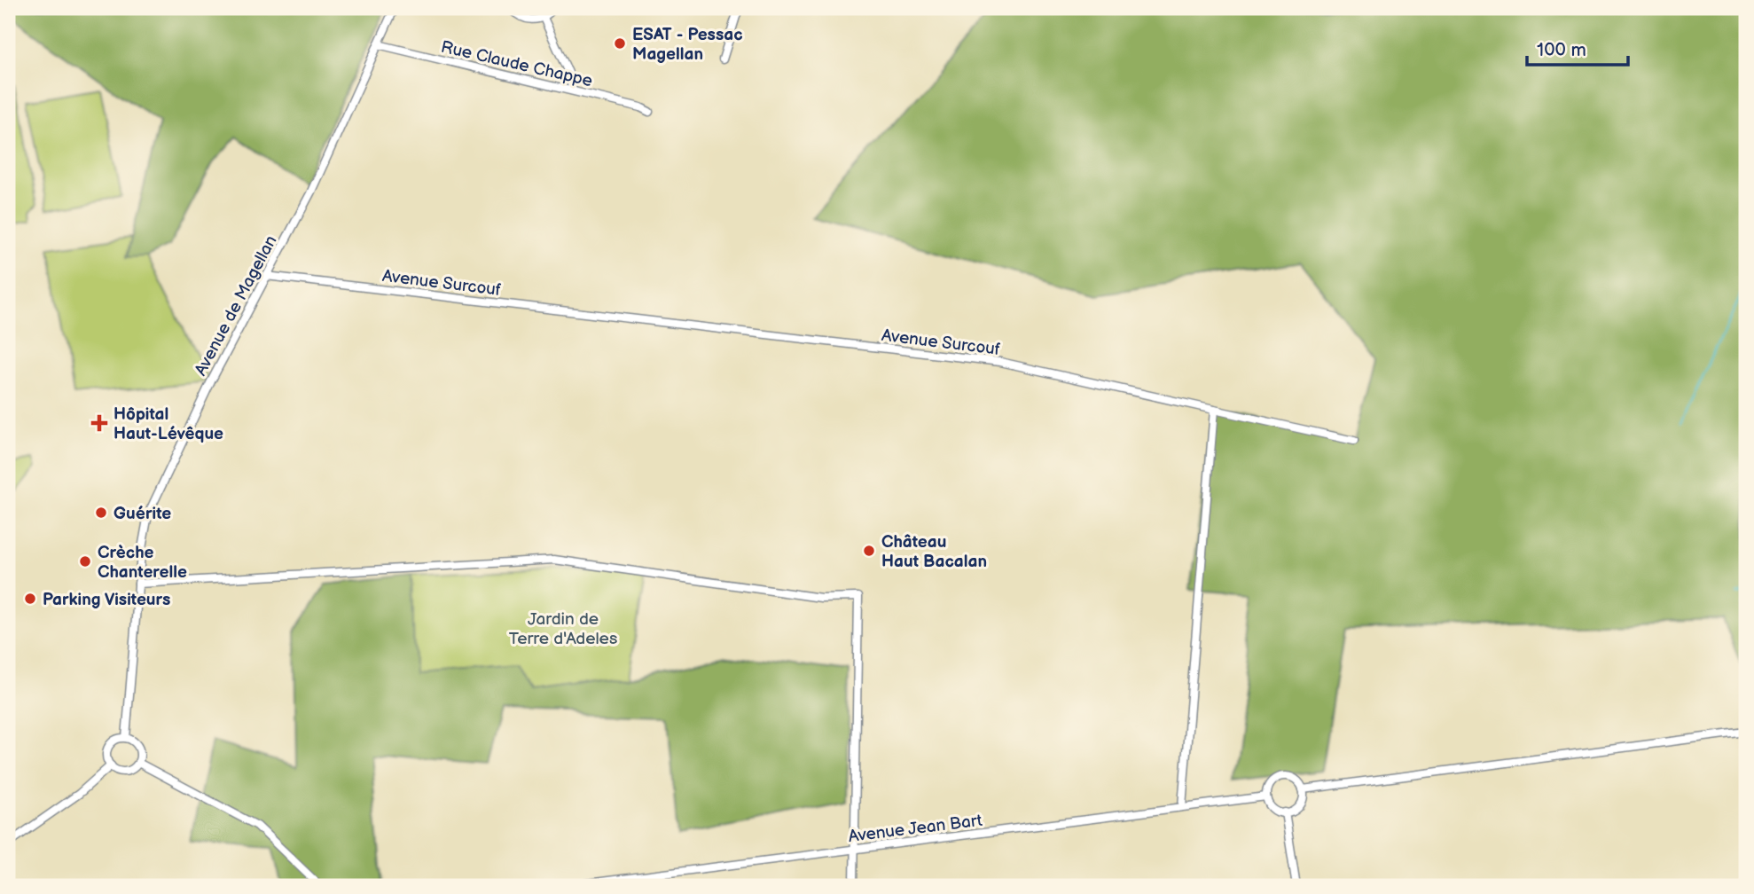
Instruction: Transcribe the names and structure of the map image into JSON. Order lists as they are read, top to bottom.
{
  "streets": {
    "street": [
      "Rue Claude Chappe",
      "Avenue Surcouf",
      "Avenue de Magellan",
      "Avenue Jean Bart"
    ]
  },
  "crossings": [
    ["Rue Claude Chappe", "Avenue de Magellan"],
    ["Avenue Surcouf", "Avenue de Magellan"]
  ],
  "parks": ["Jardin de Terre d'Adeles"],
  "places": {
    "other": [
      "ESAT - Pessac Magellan",
      "Guérite",
      "Château Haut Bacalan",
      "Crèche Chanterelle",
      "Parking Visiteurs"
    ],
    "health": ["Hôpital Haut-Lévêque"]
  },
  "scale_bar": "100 m"
}
